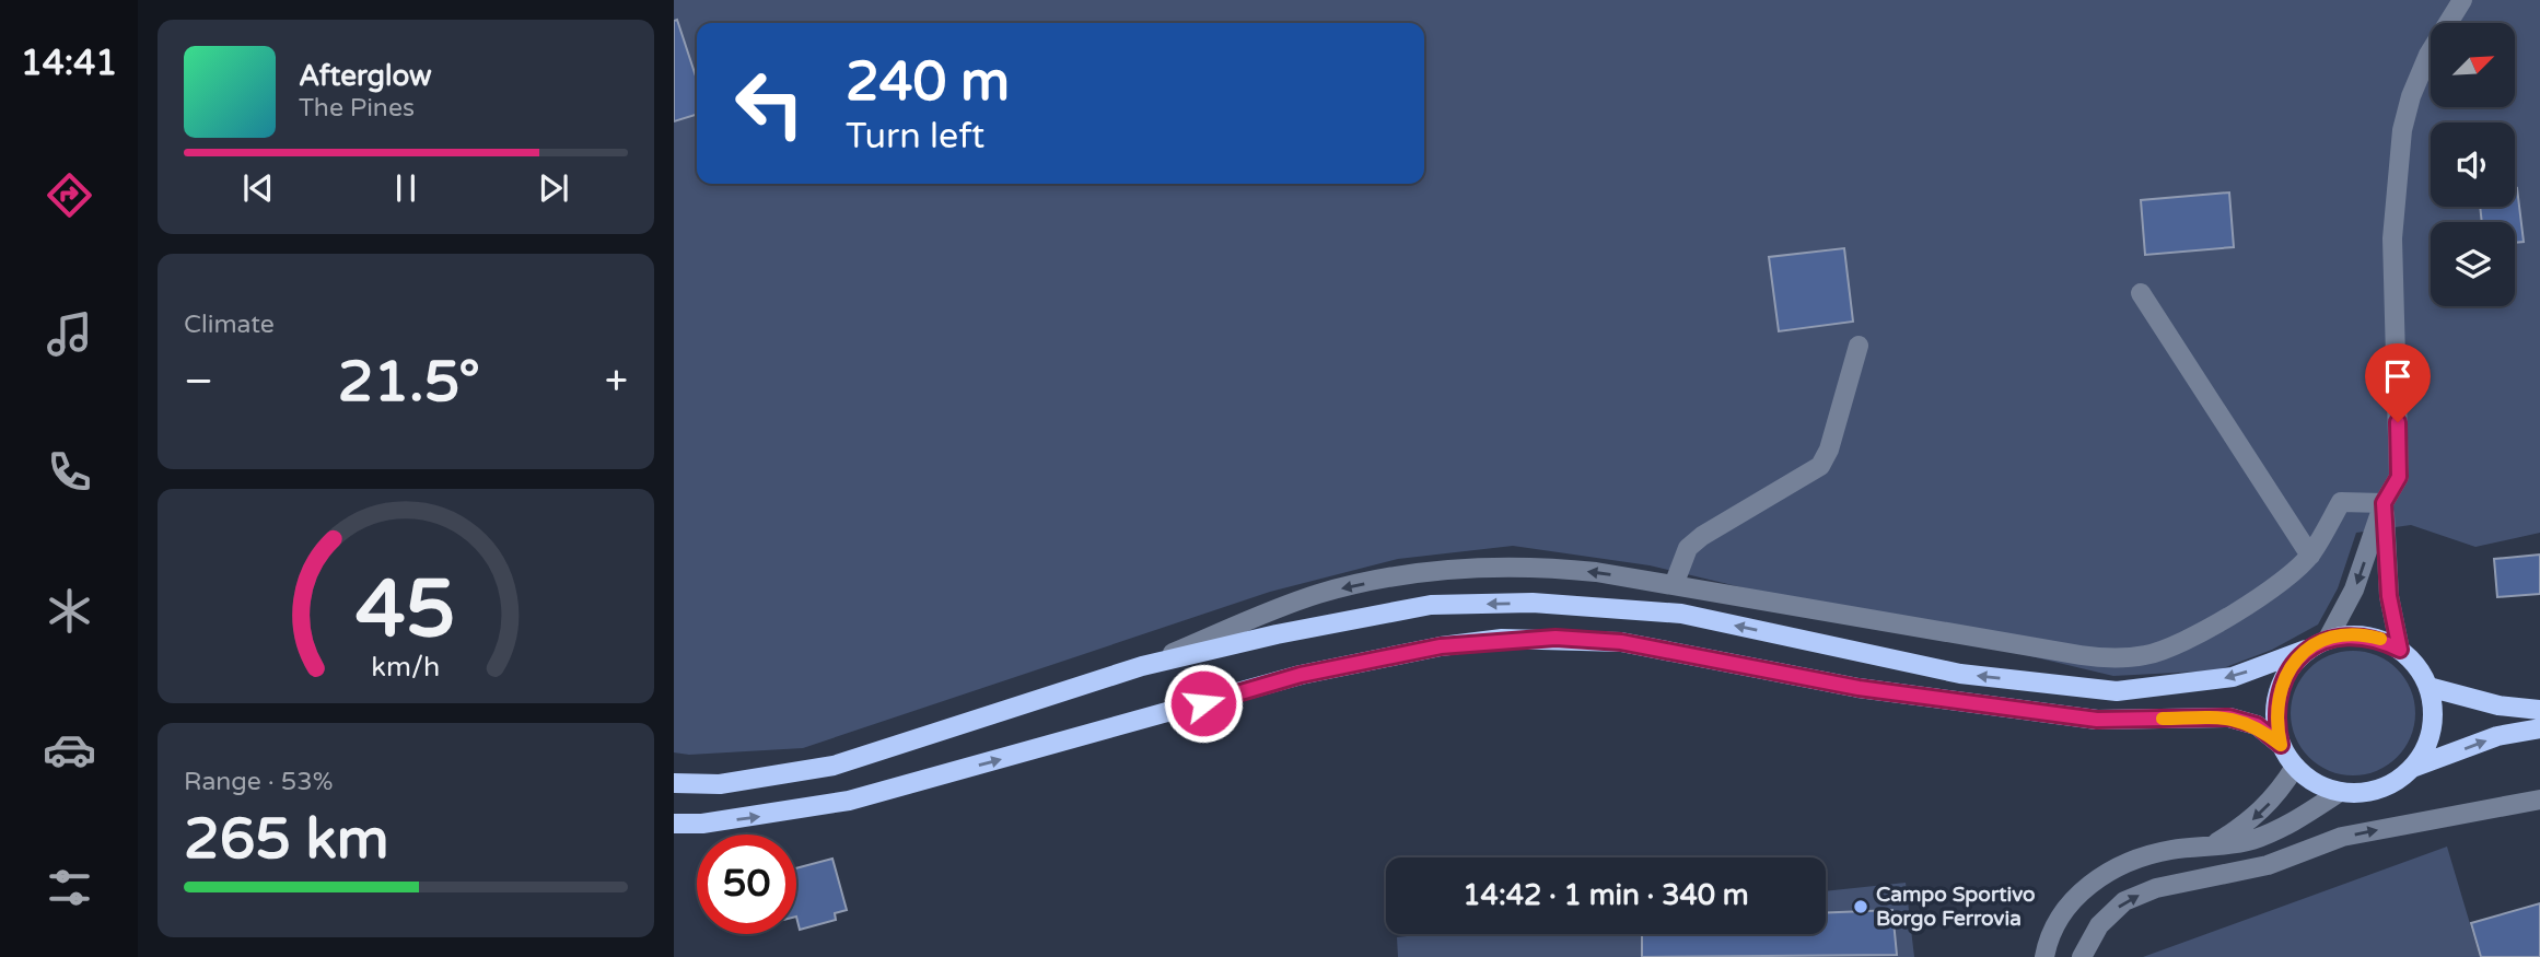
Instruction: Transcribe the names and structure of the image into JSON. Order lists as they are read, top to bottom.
{
  "places": ["Campo Sportivo Borgo Ferrovia"],
  "north": "top right",
  "page": {
    "tabs": "14:41",
    "turn": ["240 m", "Turn left"],
    "song": ["Afterglow", "The Pines"],
    "tile": [
      "Climate",
      ["Range · 53%", "265 km"]
    ],
    "heat": ["−", "21.5°", "+"],
    "limit": "50",
    "trip": "14:42 · 1 min · 340 m",
    "gauge": ["45", "km/h"]
  }
}
